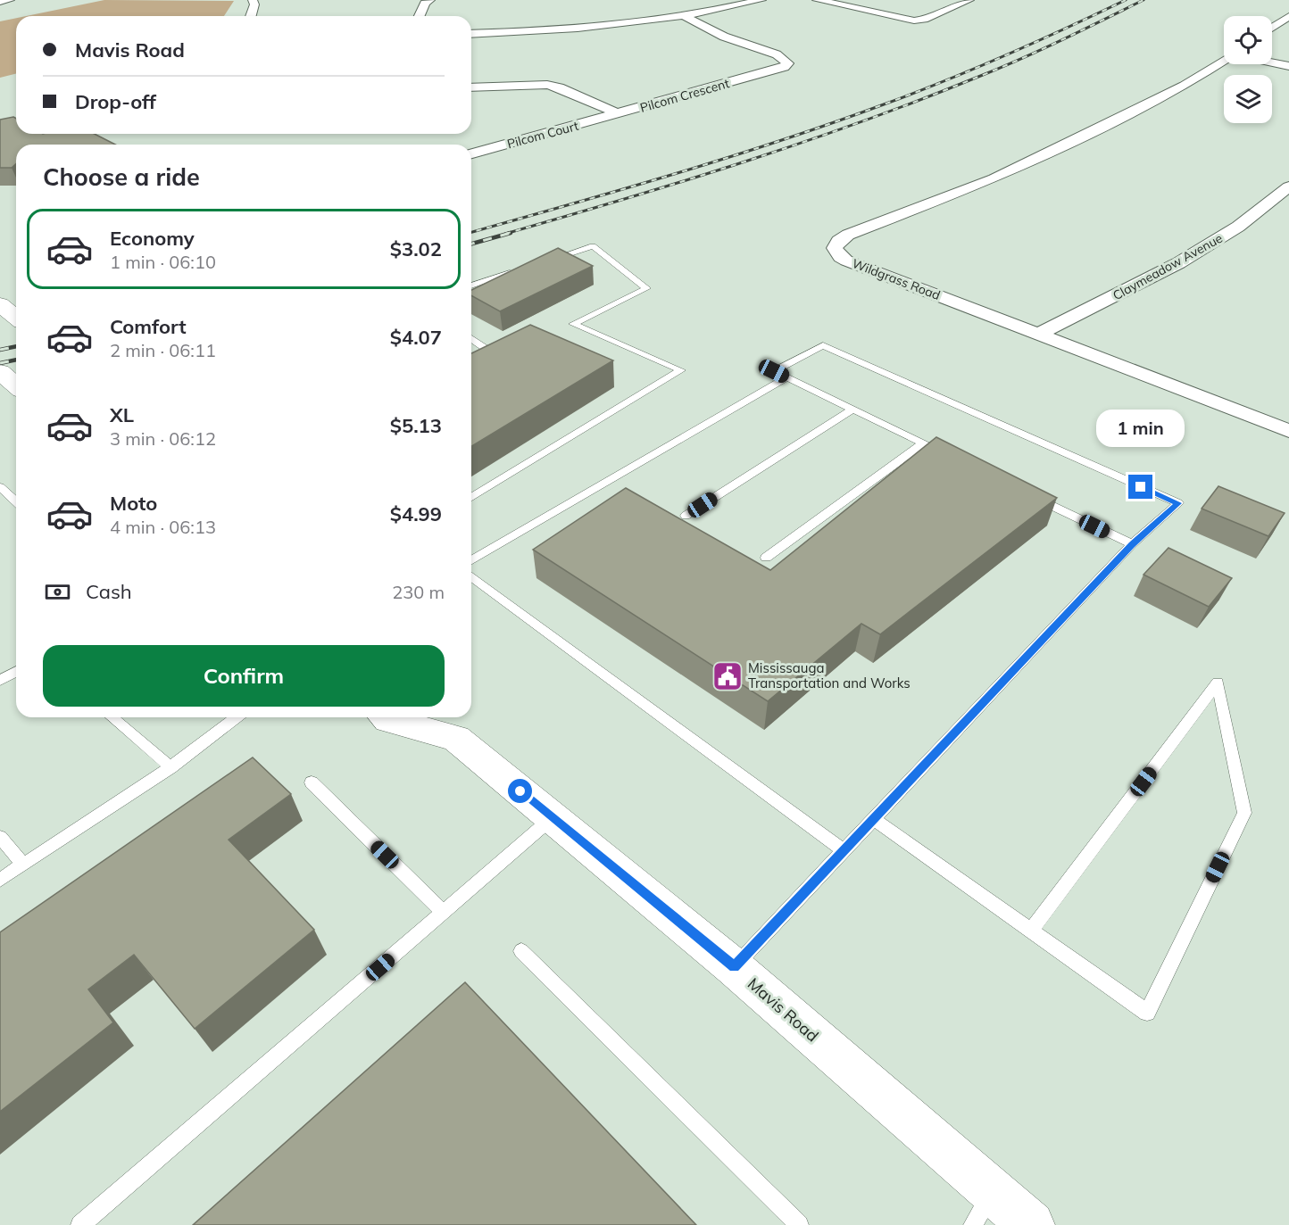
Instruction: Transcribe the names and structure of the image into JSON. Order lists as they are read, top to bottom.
{
  "streets": {
    "main road": ["Mavis Road"],
    "street": [
      "Pilcom Crescent",
      "Pilcom Court",
      "Claymeadow Avenue",
      "Wildgrass Road"
    ]
  },
  "crossings": [
    ["Pilcom Crescent", "Pilcom Court"],
    ["Claymeadow Avenue", "Wildgrass Road"]
  ],
  "places": {
    "public building": ["Mississauga Transportation and Works"]
  },
  "page": {
    "banner": ["Mavis Road", "Drop-off"],
    "heading": "Choose a ride",
    "list": [
      {
        "name": "Economy",
        "note": "1 min · 06:10",
        "value": "$3.02"
      },
      {
        "name": "Comfort",
        "note": "2 min · 06:11",
        "value": "$4.07"
      },
      {
        "name": "XL",
        "note": "3 min · 06:12",
        "value": "$5.13"
      },
      {
        "name": "Moto",
        "note": "4 min · 06:13",
        "value": "$4.99"
      }
    ],
    "bubble": "1 min",
    "pay": ["Cash", "230 m"],
    "buttons": "Confirm"
  }
}
